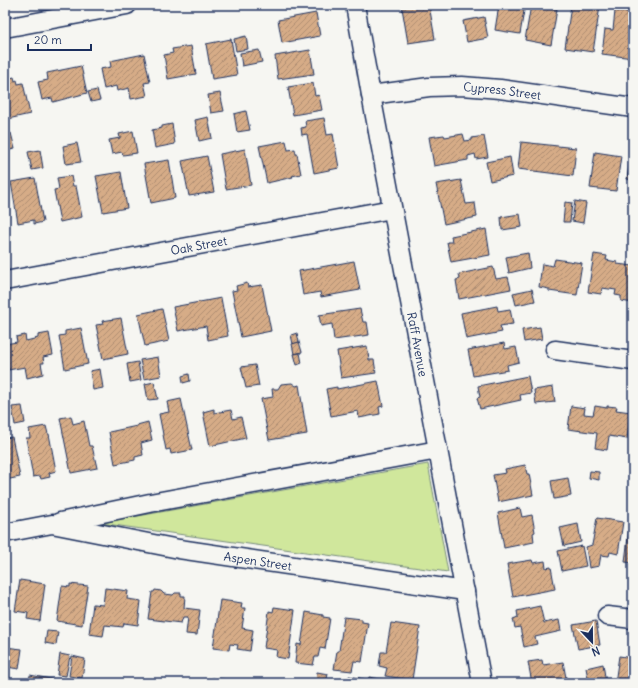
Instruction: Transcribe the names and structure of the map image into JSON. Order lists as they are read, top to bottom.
{
  "streets": {
    "street": [
      "Cypress Street",
      "Oak Street",
      "Raff Avenue",
      "Aspen Street"
    ]
  },
  "crossings": [
    ["Cypress Street", "Raff Avenue"],
    ["Oak Street", "Raff Avenue"],
    ["Raff Avenue", "Aspen Street"]
  ],
  "scale_bar": "20 m",
  "north": "bottom"
}
